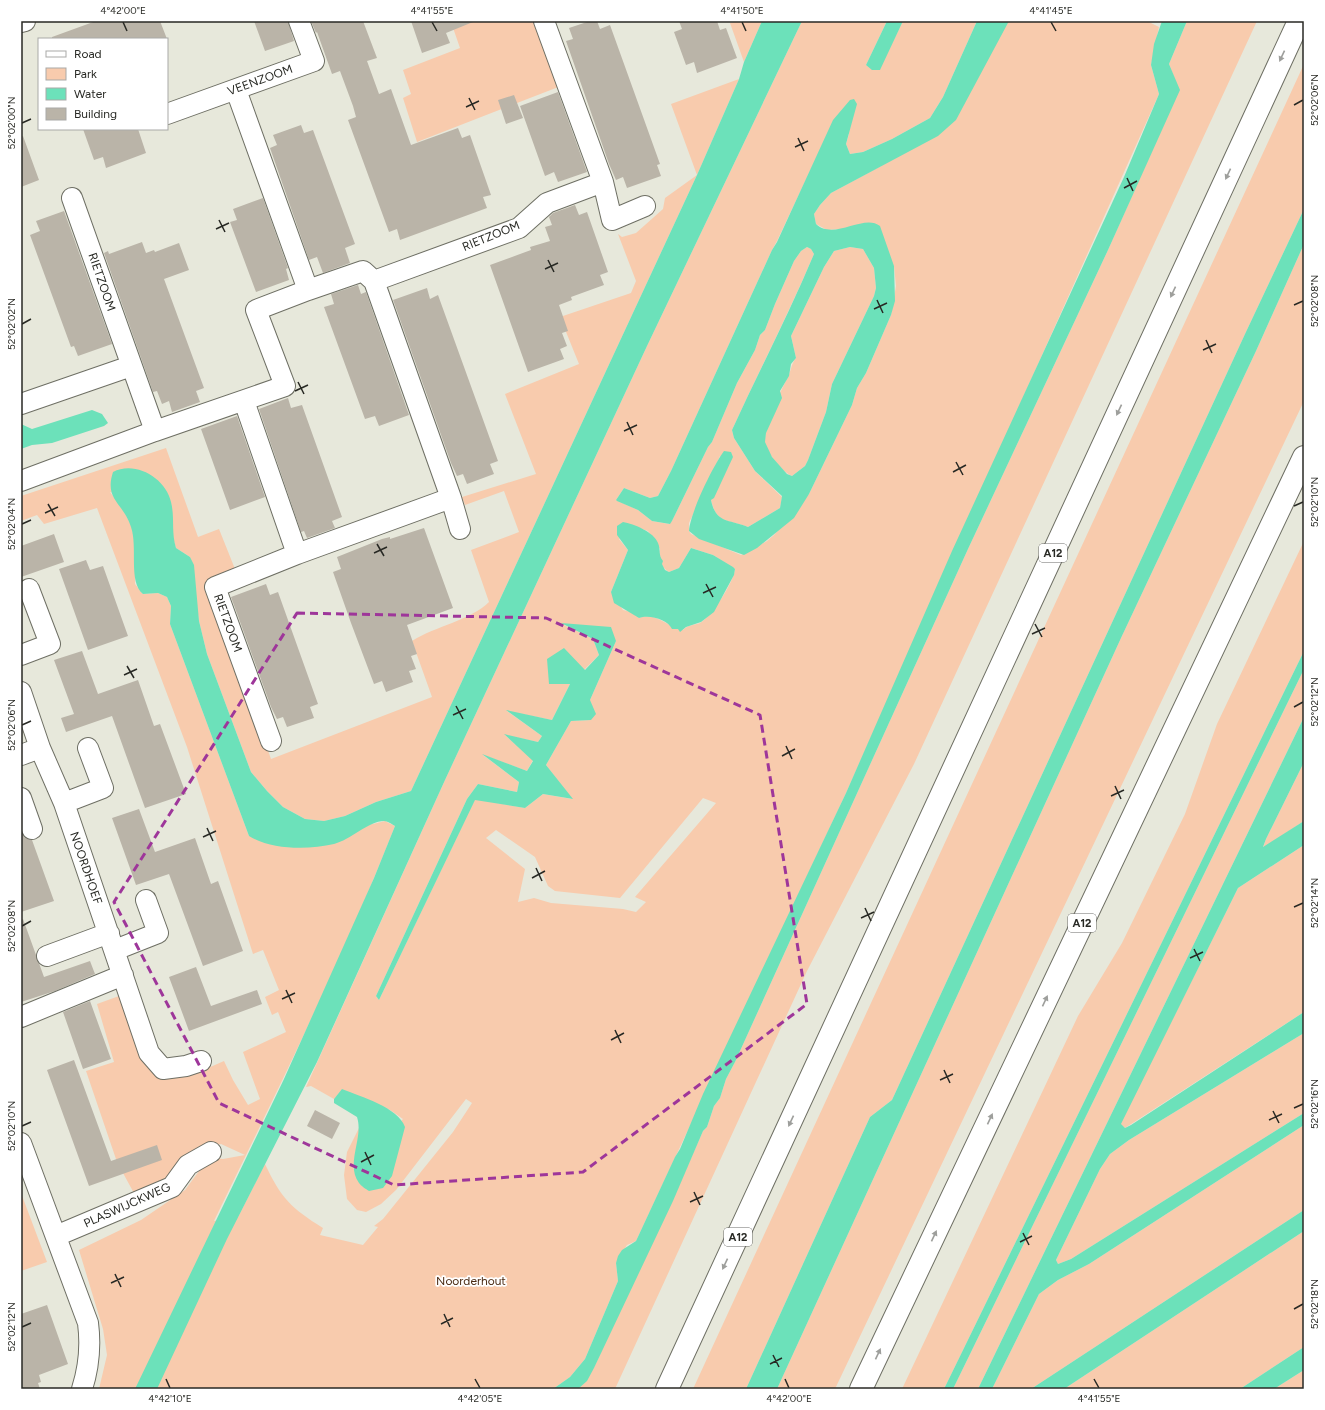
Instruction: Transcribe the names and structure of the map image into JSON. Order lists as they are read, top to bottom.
{
  "streets": {
    "highway": ["A12"],
    "street": [
      "VEENZOOM",
      "RIETZOOM",
      "NOORDHOEF",
      "PLASWIJCKWEG"
    ]
  },
  "parks": ["Noorderhout"],
  "legend": [
    "Road",
    "Park",
    "Water",
    "Building"
  ],
  "coordinates": [
    "4°42'00\"E",
    "4°41'55\"E",
    "4°41'50\"E",
    "4°41'45\"E",
    "52°02'06\"N",
    "52°02'00\"N",
    "52°02'08\"N",
    "52°02'02\"N",
    "52°02'10\"N",
    "52°02'04\"N",
    "52°02'12\"N",
    "52°02'14\"N",
    "52°02'16\"N",
    "52°02'18\"N",
    "4°42'10\"E",
    "4°42'05\"E"
  ]
}
